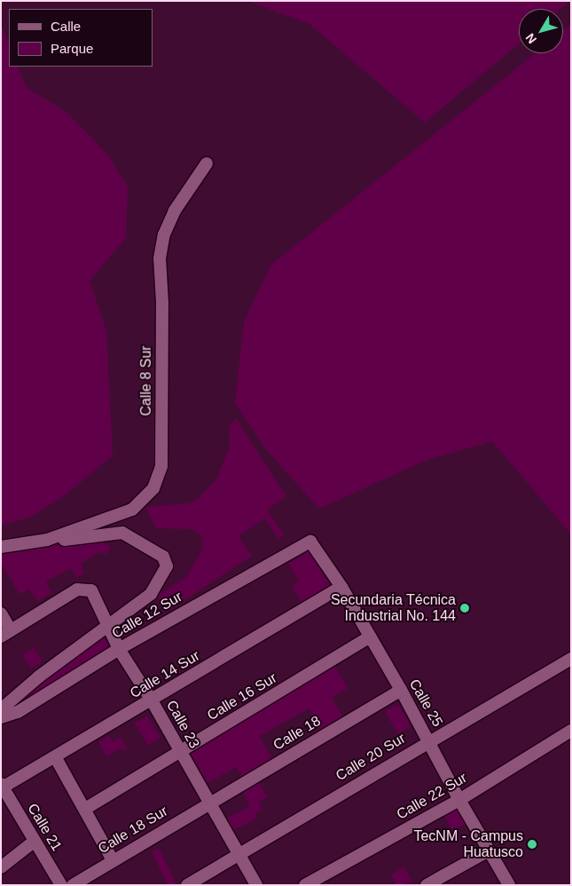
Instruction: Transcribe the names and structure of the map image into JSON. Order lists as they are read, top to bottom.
{
  "streets": {
    "street": [
      "Calle 8 Sur",
      "Calle 12 Sur",
      "Calle 14 Sur",
      "Calle 16 Sur",
      "Calle 25",
      "Calle 23",
      "Calle 18",
      "Calle 20 Sur",
      "Calle 22 Sur",
      "Calle 21",
      "Calle 18 Sur"
    ]
  },
  "crossings": [
    ["Calle 8 Sur", "Calle 23"],
    ["Calle 12 Sur", "Calle 25"],
    ["Calle 12 Sur", "Calle 23"],
    ["Calle 14 Sur", "Calle 25"],
    ["Calle 14 Sur", "Calle 23"],
    ["Calle 14 Sur", "Calle 21"],
    ["Calle 16 Sur", "Calle 25"],
    ["Calle 16 Sur", "Calle 23"],
    ["Calle 25", "Calle 18"],
    ["Calle 25", "Calle 20 Sur"],
    ["Calle 25", "Calle 22 Sur"],
    ["Calle 23", "Calle 18"],
    ["Calle 23", "Calle 20 Sur"],
    ["Calle 23", "Calle 18 Sur"],
    ["Calle 18", "Calle 18 Sur"]
  ],
  "places": ["Secundaria Técnica Industrial No. 144", "TecNM - Campus Huatusco"],
  "legend": ["Calle", "Parque"],
  "north": "bottom left"
}
